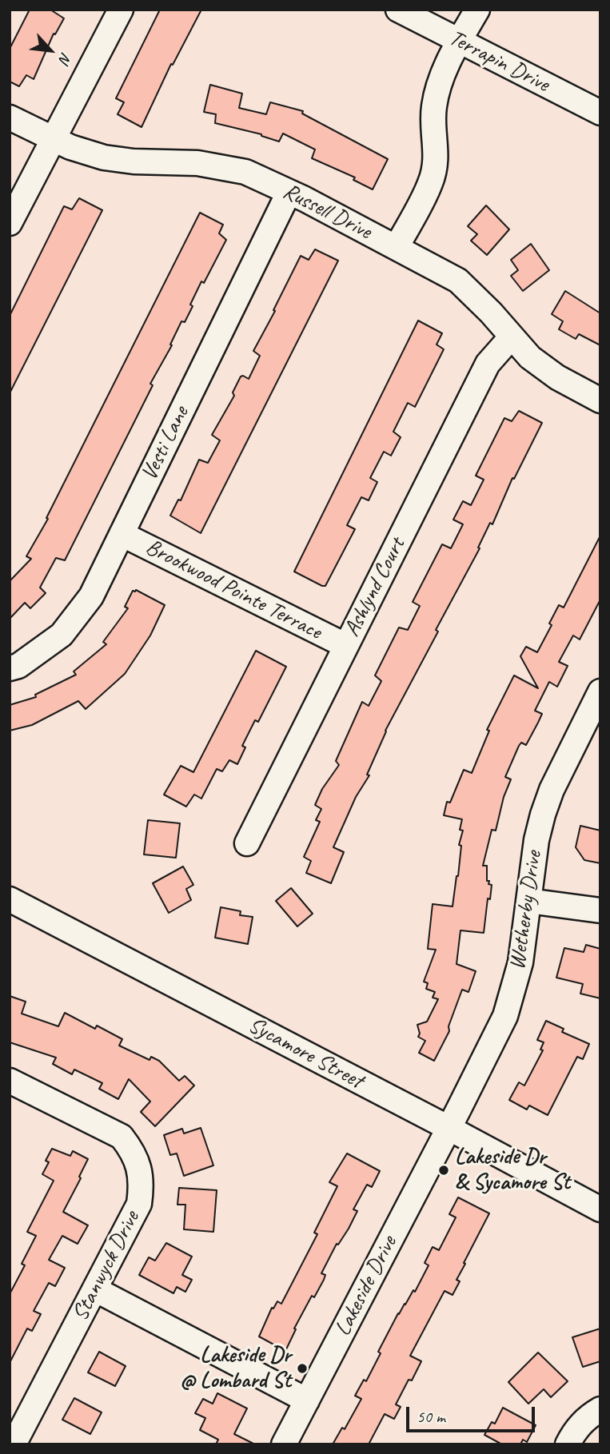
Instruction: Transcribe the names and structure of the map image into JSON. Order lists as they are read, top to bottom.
{
  "streets": {
    "street": [
      "Terrapin Drive",
      "Russell Drive",
      "Vesti Lane",
      "Ashlynd Court",
      "Brookwood Pointe Terrace",
      "Wetherby Drive",
      "Sycamore Street",
      "Stanwyck Drive",
      "Lakeside Drive"
    ]
  },
  "crossings": [
    ["Russell Drive", "Vesti Lane"],
    ["Russell Drive", "Ashlynd Court"],
    ["Vesti Lane", "Brookwood Pointe Terrace"],
    ["Ashlynd Court", "Brookwood Pointe Terrace"],
    ["Wetherby Drive", "Sycamore Street"],
    ["Wetherby Drive", "Lakeside Drive"],
    ["Sycamore Street", "Lakeside Drive"]
  ],
  "places": ["Lakeside Dr & Sycamore St", "Lakeside Dr @ Lombard St"],
  "scale_bar": "50 m",
  "north": "bottom right"
}
